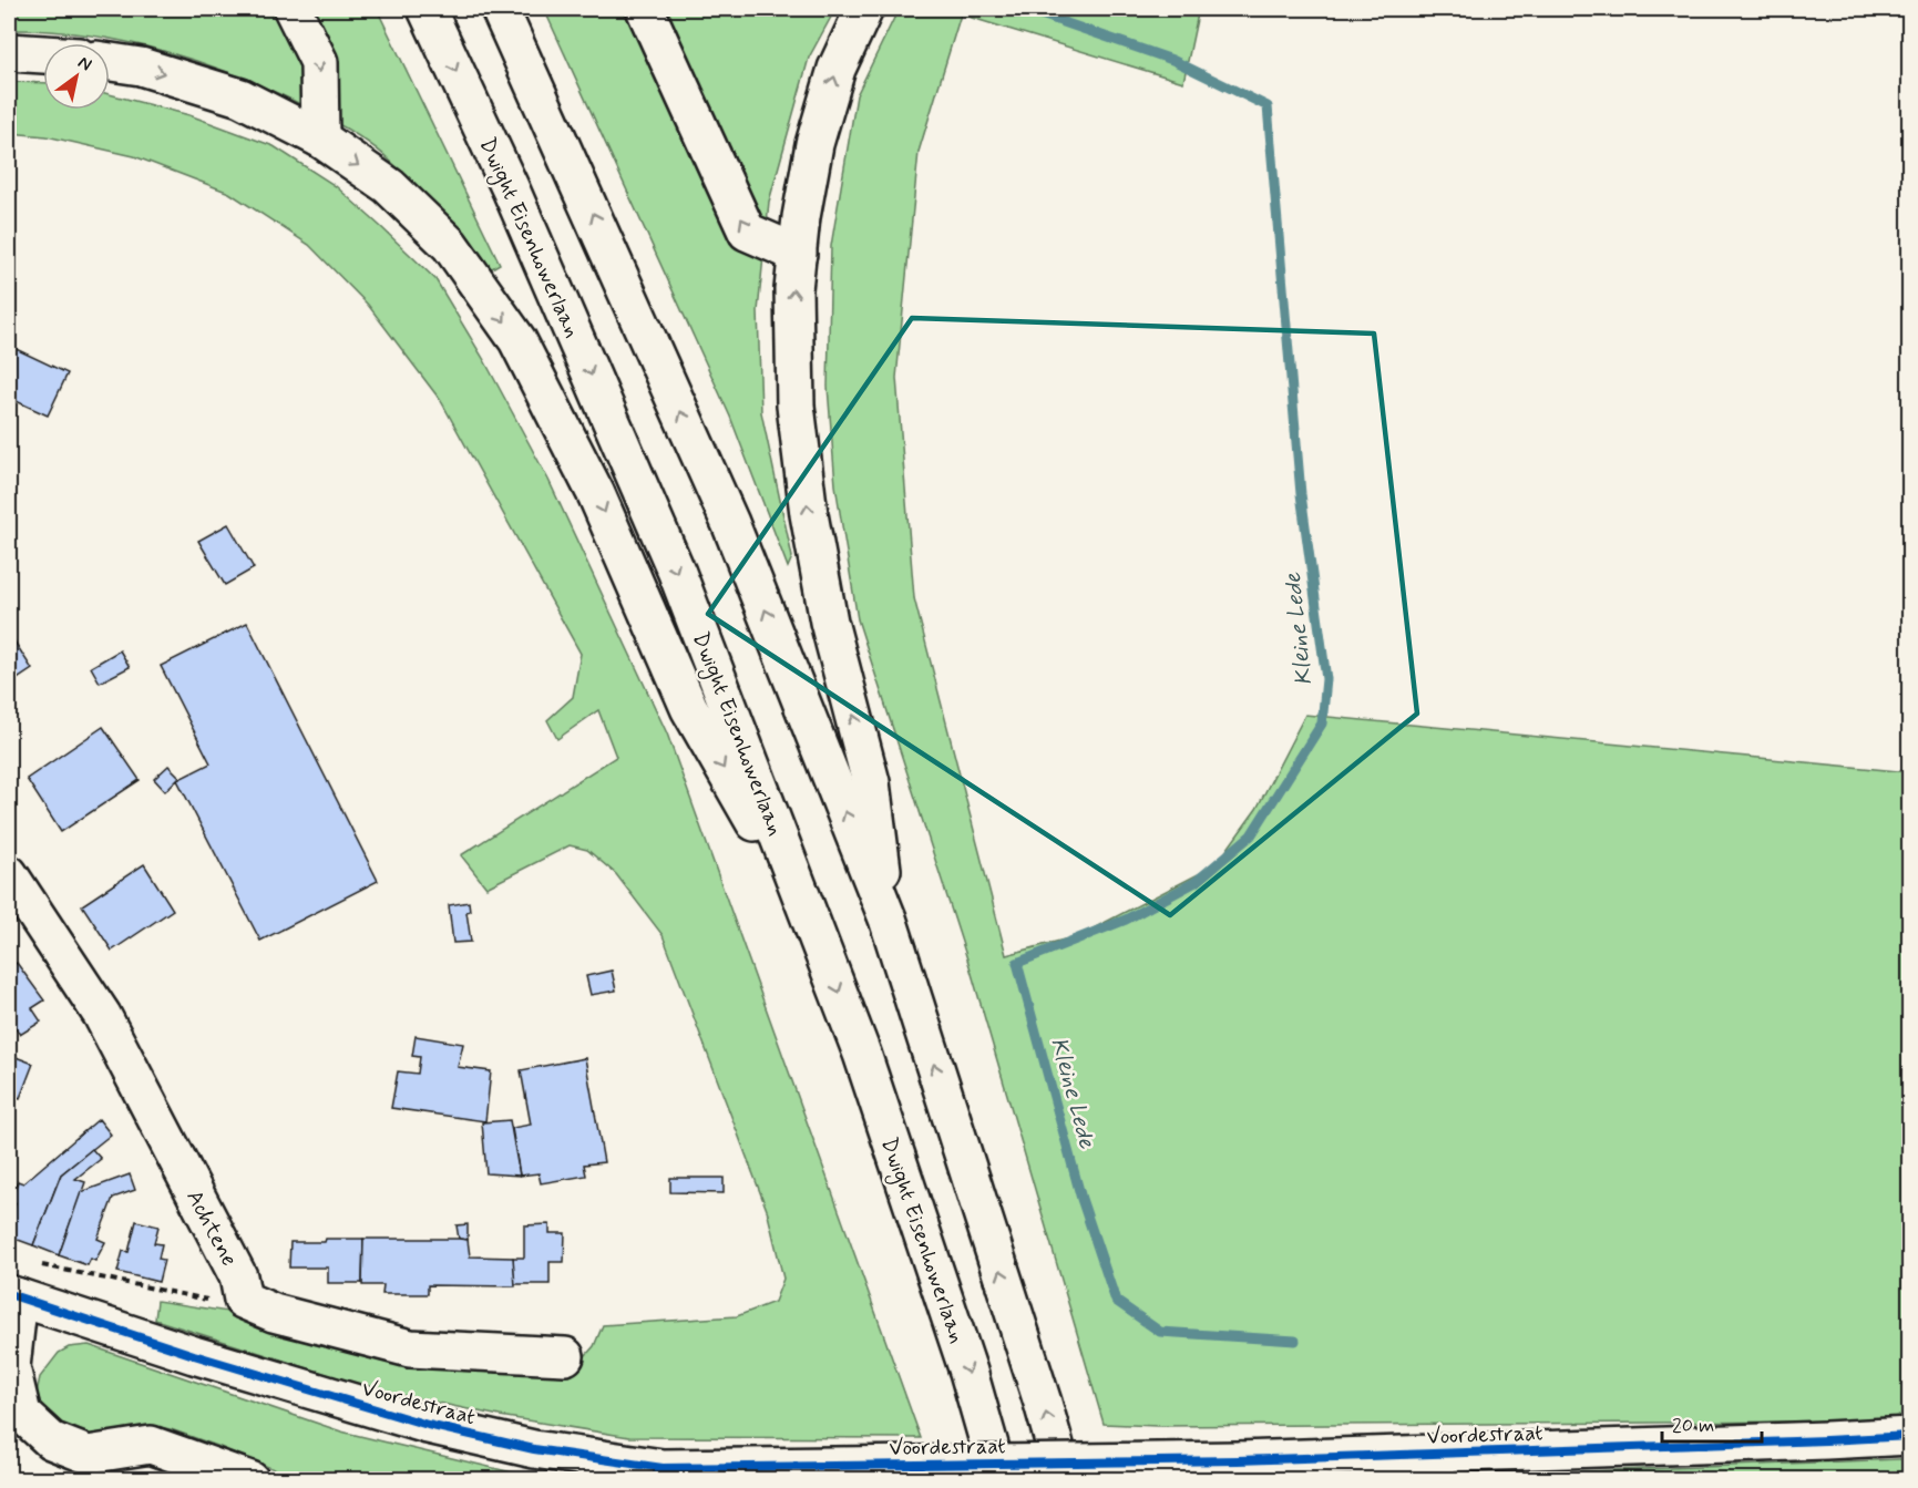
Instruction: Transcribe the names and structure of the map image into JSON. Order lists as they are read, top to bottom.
{
  "streets": {
    "main road": ["Dwight Eisenhowerlaan", "Achtene", "Voordestraat"]
  },
  "water": ["Kleine Lede"],
  "scale_bar": "20 m",
  "north": "top right"
}
